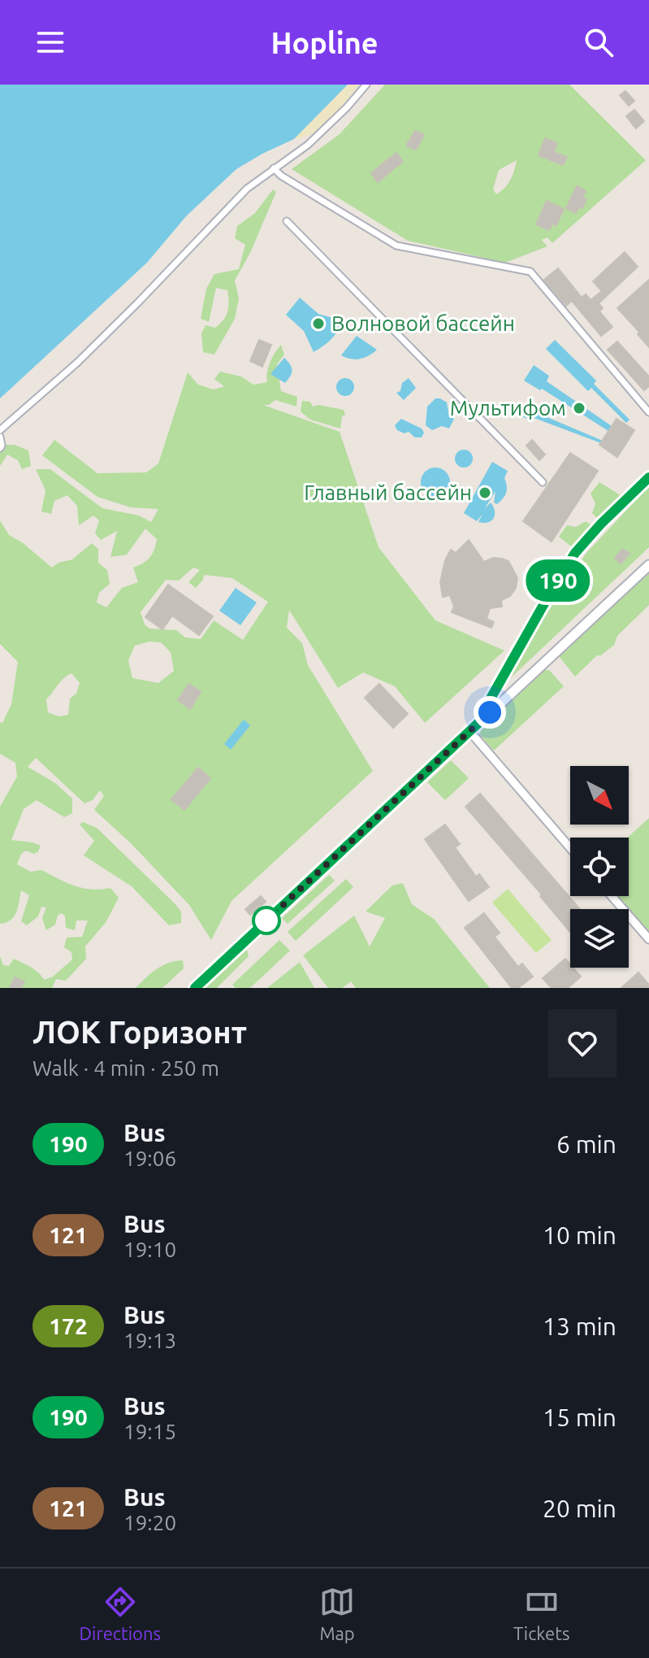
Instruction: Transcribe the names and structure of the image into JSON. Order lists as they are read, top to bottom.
{
  "places": ["Волновой бассейн", "Мультифом", "Главный бассейн"],
  "lines": ["bus line 190"],
  "north": "bottom right",
  "page": {
    "header": "Hopline",
    "on_map": "190",
    "heading": ["ЛОК Горизонт", "Walk · 4 min · 250 m"],
    "list": [
      {
        "mark": "190",
        "name": "Bus",
        "note": "19:06",
        "value": "6 min"
      },
      {
        "mark": "121",
        "name": "Bus",
        "note": "19:10",
        "value": "10 min"
      },
      {
        "mark": "172",
        "name": "Bus",
        "note": "19:13",
        "value": "13 min"
      },
      {
        "mark": "190",
        "name": "Bus",
        "note": "19:15",
        "value": "15 min"
      },
      {
        "mark": "121",
        "name": "Bus",
        "note": "19:20",
        "value": "20 min"
      }
    ],
    "tabs": ["Directions", "Map", "Tickets"]
  }
}
